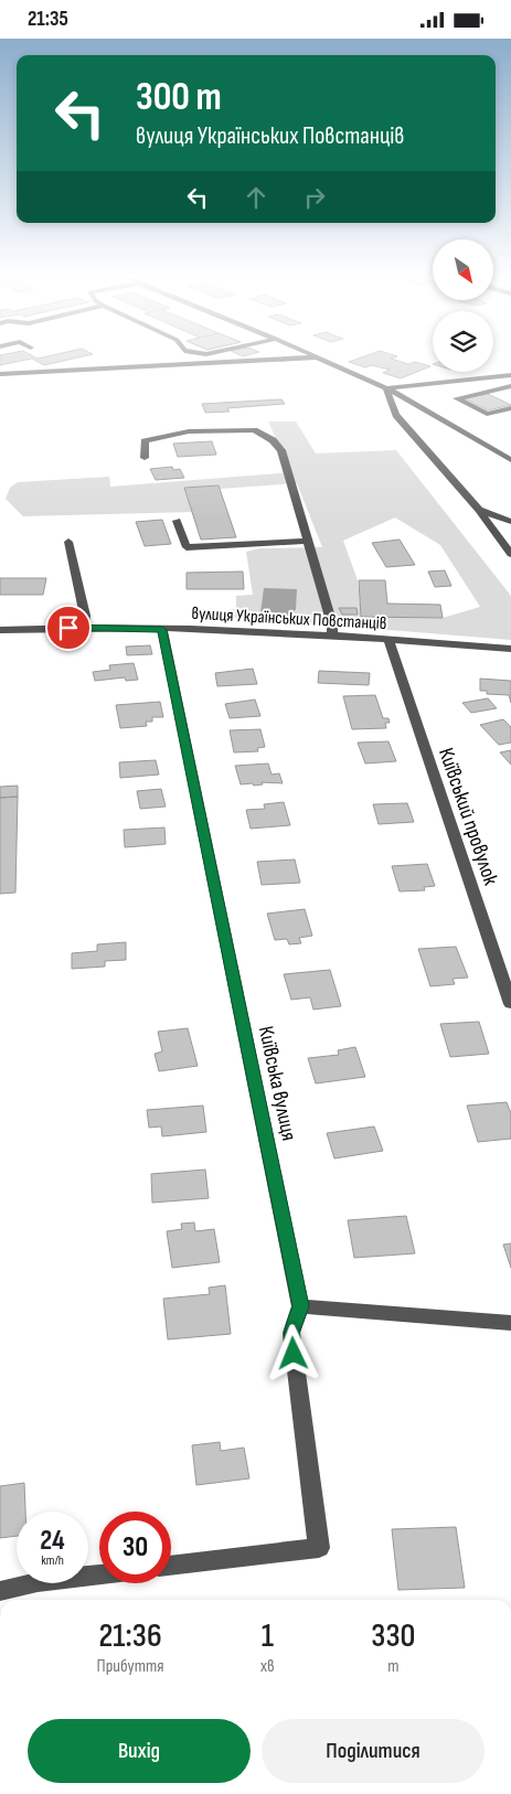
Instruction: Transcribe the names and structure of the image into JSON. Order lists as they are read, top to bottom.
{
  "streets": {
    "street": ["вулиця Українських Повстанців", "Київський провулок", "Київська вулиця"]
  },
  "crossings": [
    ["вулиця Українських Повстанців", "Київський провулок"],
    ["вулиця Українських Повстанців", "Київська вулиця"]
  ],
  "north": "bottom right",
  "page": {
    "status": "21:35",
    "turn": ["300 m", "вулиця Українських Повстанців"],
    "speed": "24 km/h",
    "limit": "30",
    "eta": [
      "21:36",
      "Прибуття",
      "1",
      "хв",
      "330",
      "m"
    ],
    "buttons": ["Вихід", "Поділитися"]
  }
}
